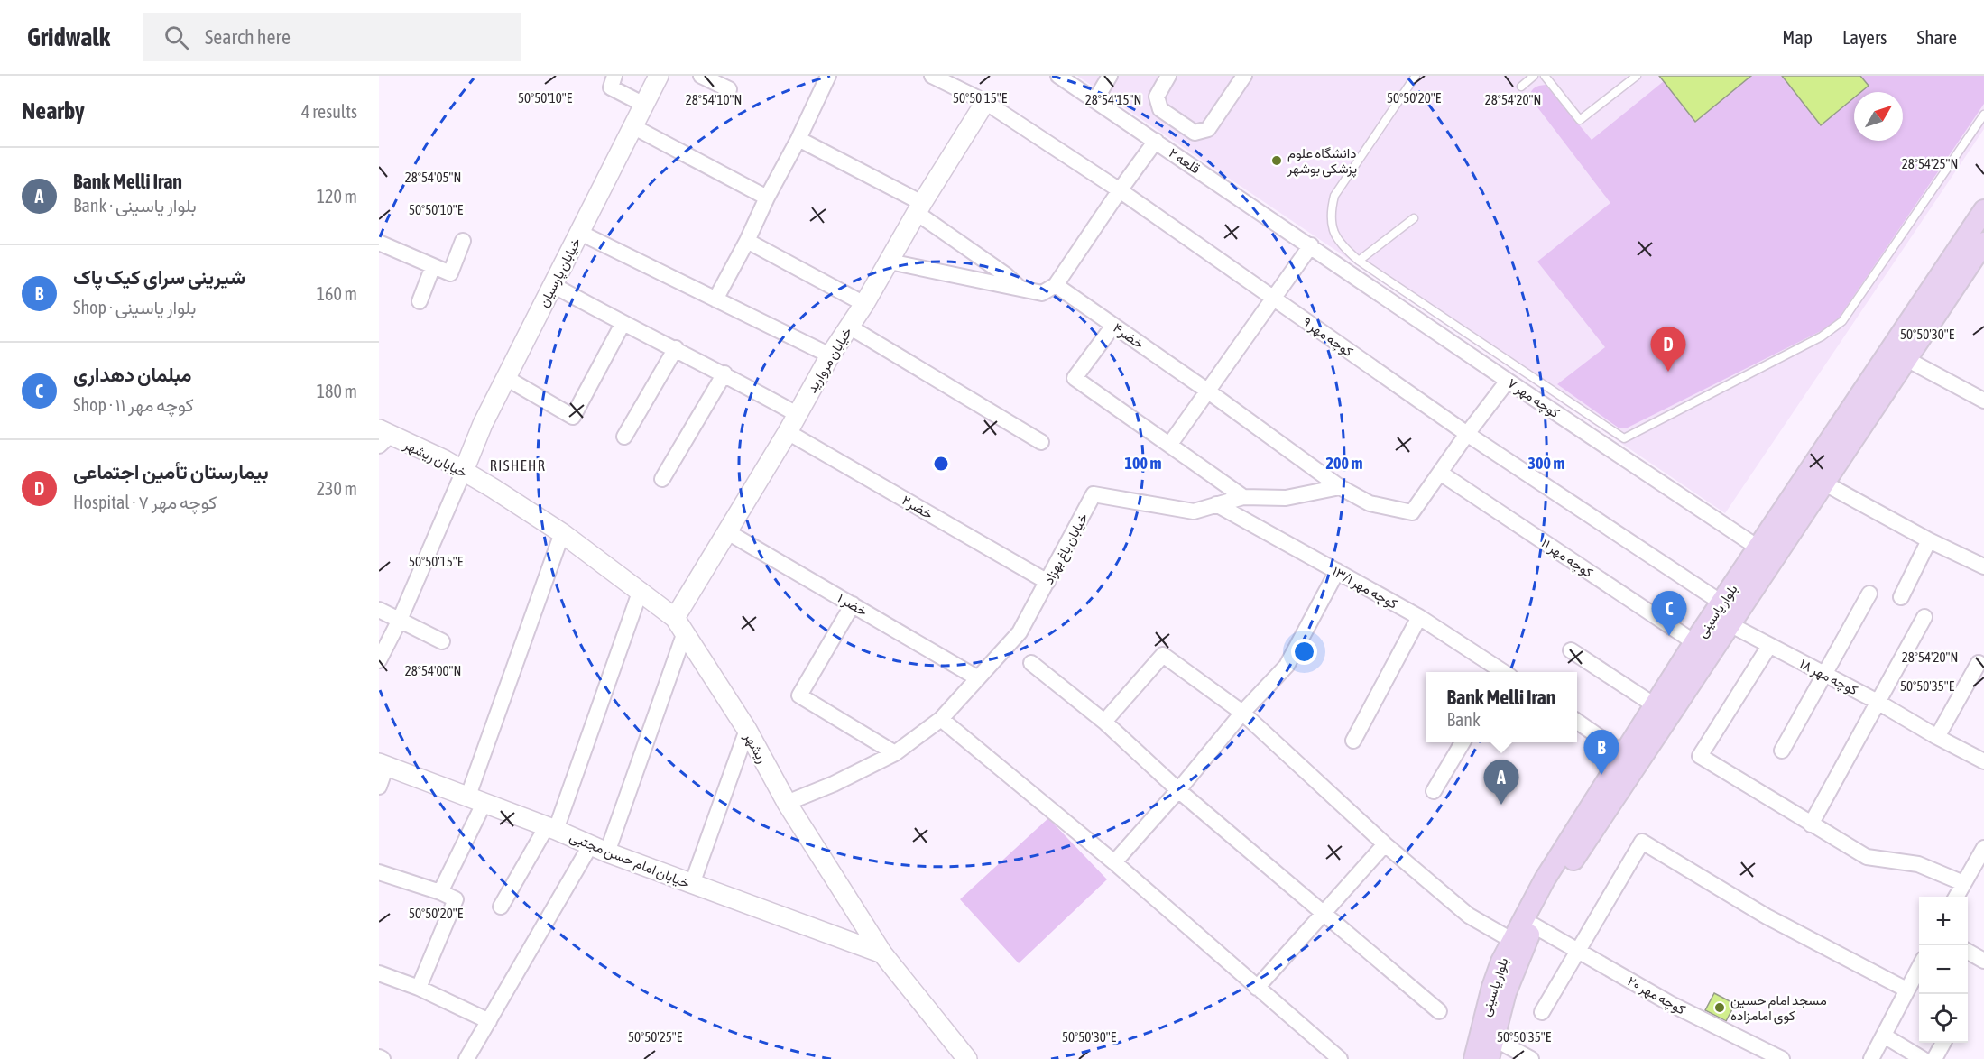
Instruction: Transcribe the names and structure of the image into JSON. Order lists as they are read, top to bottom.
{
  "streets": {
    "main road": ["بلوار یاسینی"],
    "street": [
      "قلعه ۲",
      "خیابان پارسیان",
      "خضر۴",
      "کوچه مهر ۹",
      "خیابان مروارید",
      "کوچه مهر ۷",
      "خیابان ریشهر",
      "خضر۲",
      "خیابان باغ بهزاد",
      "کوچه مهر ۱۱",
      "کوچه مهر ۱۳/۱",
      "خضر ۱",
      "کوچه مهر ۱۸",
      "ریشهر",
      "خیابان امام حسن مجتبی",
      "کوچه مهر ۲۰"
    ]
  },
  "crossings": [
    ["قلعه ۲", "کوچه مهر ۷"],
    ["خیابان پارسیان", "خیابان ریشهر"],
    ["خضر۴", "خیابان باغ بهزاد"],
    ["کوچه مهر ۹", "خیابان مروارید"],
    ["کوچه مهر ۹", "بلوار یاسینی"],
    ["خیابان مروارید", "خضر۲"],
    ["خیابان مروارید", "خضر ۱"],
    ["خیابان مروارید", "ریشهر"],
    ["کوچه مهر ۷", "بلوار یاسینی"],
    ["خیابان ریشهر", "ریشهر"],
    ["خضر۲", "خیابان باغ بهزاد"],
    ["خیابان باغ بهزاد", "کوچه مهر ۱۳/۱"],
    ["خیابان باغ بهزاد", "خضر ۱"],
    ["خیابان باغ بهزاد", "ریشهر"],
    ["کوچه مهر ۱۱", "بلوار یاسینی"],
    ["بلوار یاسینی", "کوچه مهر ۱۸"],
    ["بلوار یاسینی", "کوچه مهر ۲۰"],
    ["ریشهر", "خیابان امام حسن مجتبی"]
  ],
  "districts": ["RISHEHR"],
  "places": ["دانشگاه علوم پزشکی بوشهر", "مسجد امام حسین کوی امامزاده"],
  "north": "top right",
  "page": {
    "header": "Gridwalk",
    "search": "Search here",
    "nav": ["Map", "Layers", "Share"],
    "heading": ["Nearby", "4 results"],
    "list": [
      {
        "mark": "A",
        "name": "Bank Melli Iran",
        "note": "Bank · بلوار یاسینی",
        "value": "120 m"
      },
      {
        "mark": "B",
        "name": "شیرینی سرای کیک پاک",
        "note": "Shop · بلوار یاسینی",
        "value": "160 m"
      },
      {
        "mark": "C",
        "name": "مبلمان دهداری",
        "note": "Shop · کوچه مهر ۱۱",
        "value": "180 m"
      },
      {
        "mark": "D",
        "name": "بیمارستان تأمین اجتماعی",
        "note": "Hospital · کوچه مهر ۷",
        "value": "230 m"
      }
    ],
    "pins": [
      "D",
      "C",
      "B",
      "A"
    ],
    "popup": ["Bank Melli Iran", "Bank"],
    "map_buttons": ["+", "−"]
  },
  "coordinates": [
    "50°50'10\"E",
    "50°50'15\"E",
    "50°50'20\"E",
    "28°54'10\"N",
    "28°54'15\"N",
    "28°54'20\"N",
    "28°54'25\"N",
    "28°54'05\"N",
    "50°50'30\"E",
    "28°54'00\"N",
    "50°50'35\"E",
    "50°50'25\"E"
  ],
  "rings": ["100 m", "200 m", "300 m"]
}
